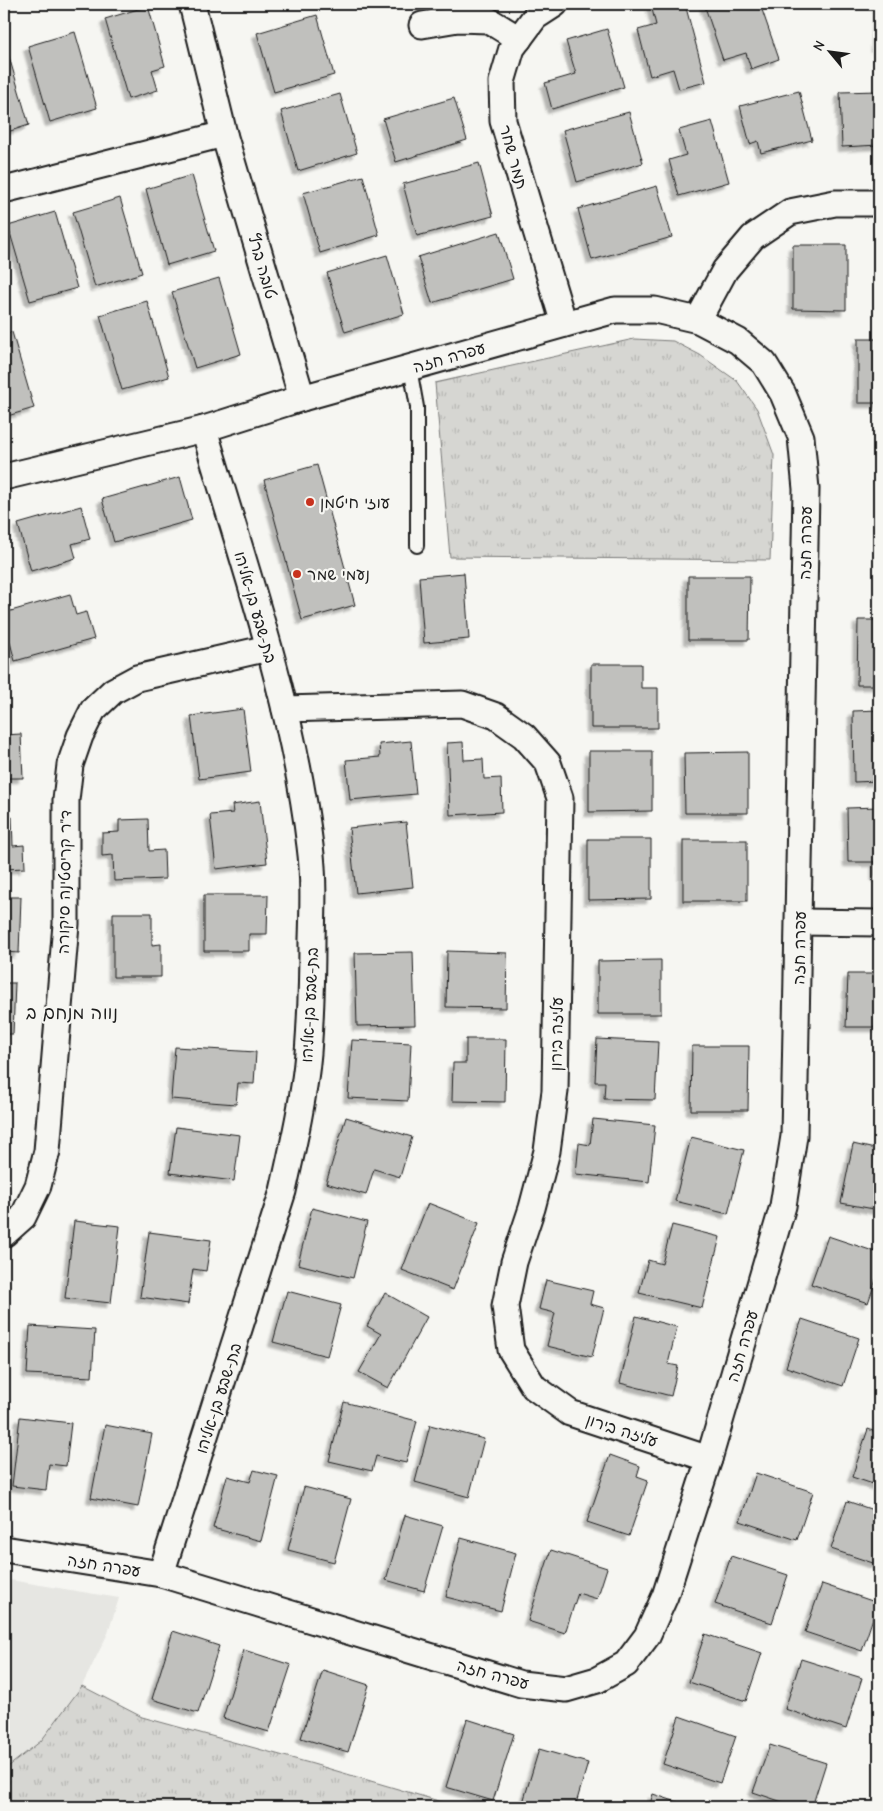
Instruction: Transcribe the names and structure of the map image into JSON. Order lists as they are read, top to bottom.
{
  "streets": {
    "street": [
      "תמר שחר",
      "טובה ברץ",
      "עפרה חזה",
      "בת-שבע בן-אליהו",
      "ד\"ר קריסטינה סיקורה",
      "עליזה בירון"
    ]
  },
  "crossings": [
    ["תמר שחר", "עפרה חזה"],
    ["טובה ברץ", "עפרה חזה"],
    ["עפרה חזה", "בת-שבע בן-אליהו"],
    ["עפרה חזה", "עליזה בירון"],
    ["בת-שבע בן-אליהו", "ד\"ר קריסטינה סיקורה"],
    ["בת-שבע בן-אליהו", "עליזה בירון"]
  ],
  "districts": ["נווה מנחם ב"],
  "places": ["עוזי חיטמן", "נעמי שמר"],
  "north": "top left"
}
